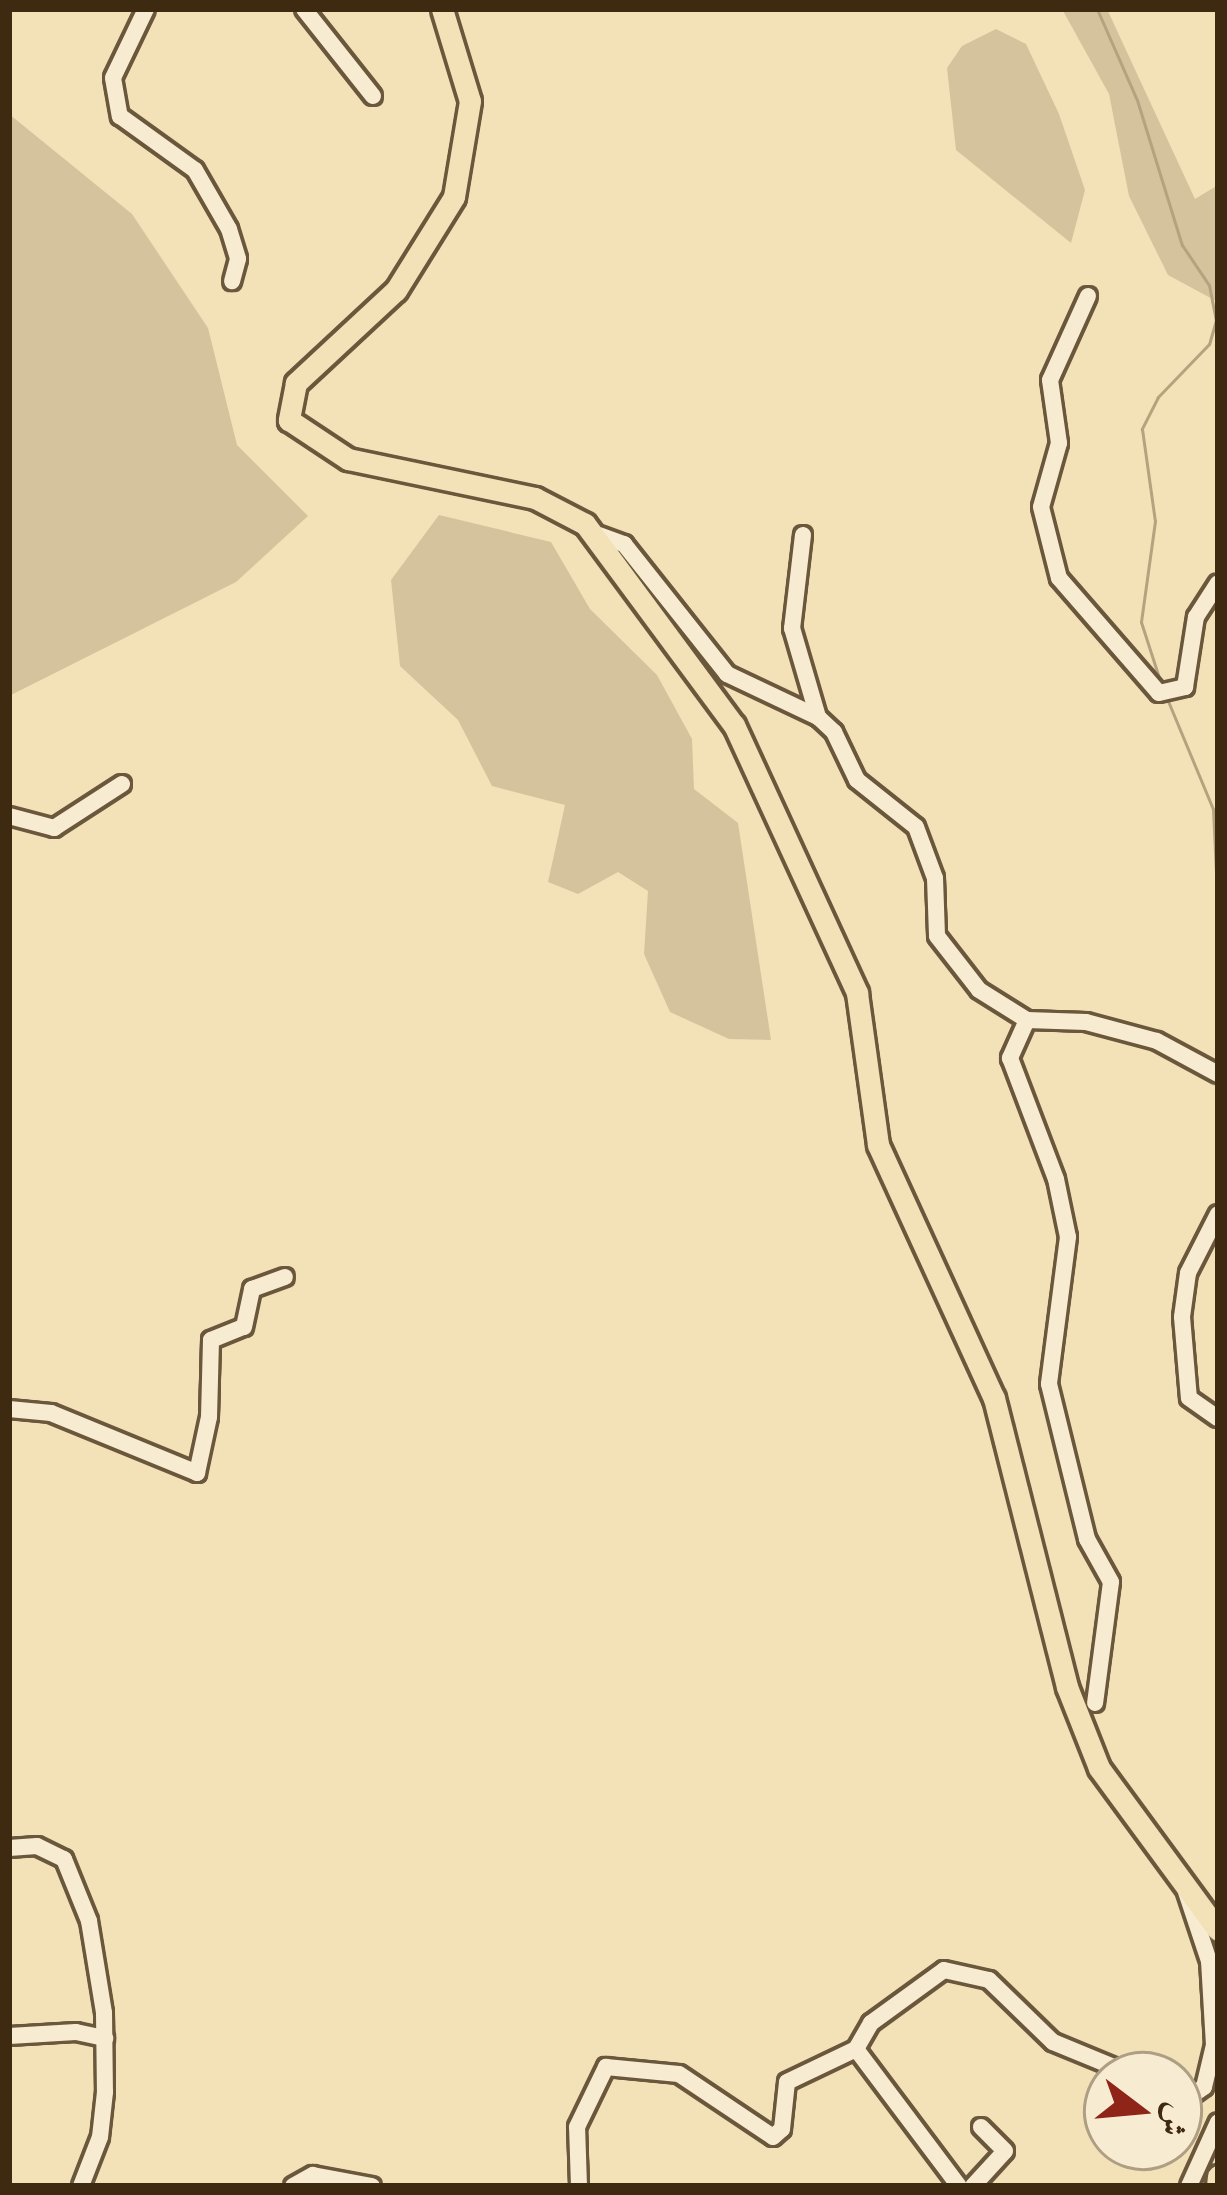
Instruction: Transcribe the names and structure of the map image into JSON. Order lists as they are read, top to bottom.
{
  "north": "right"
}
